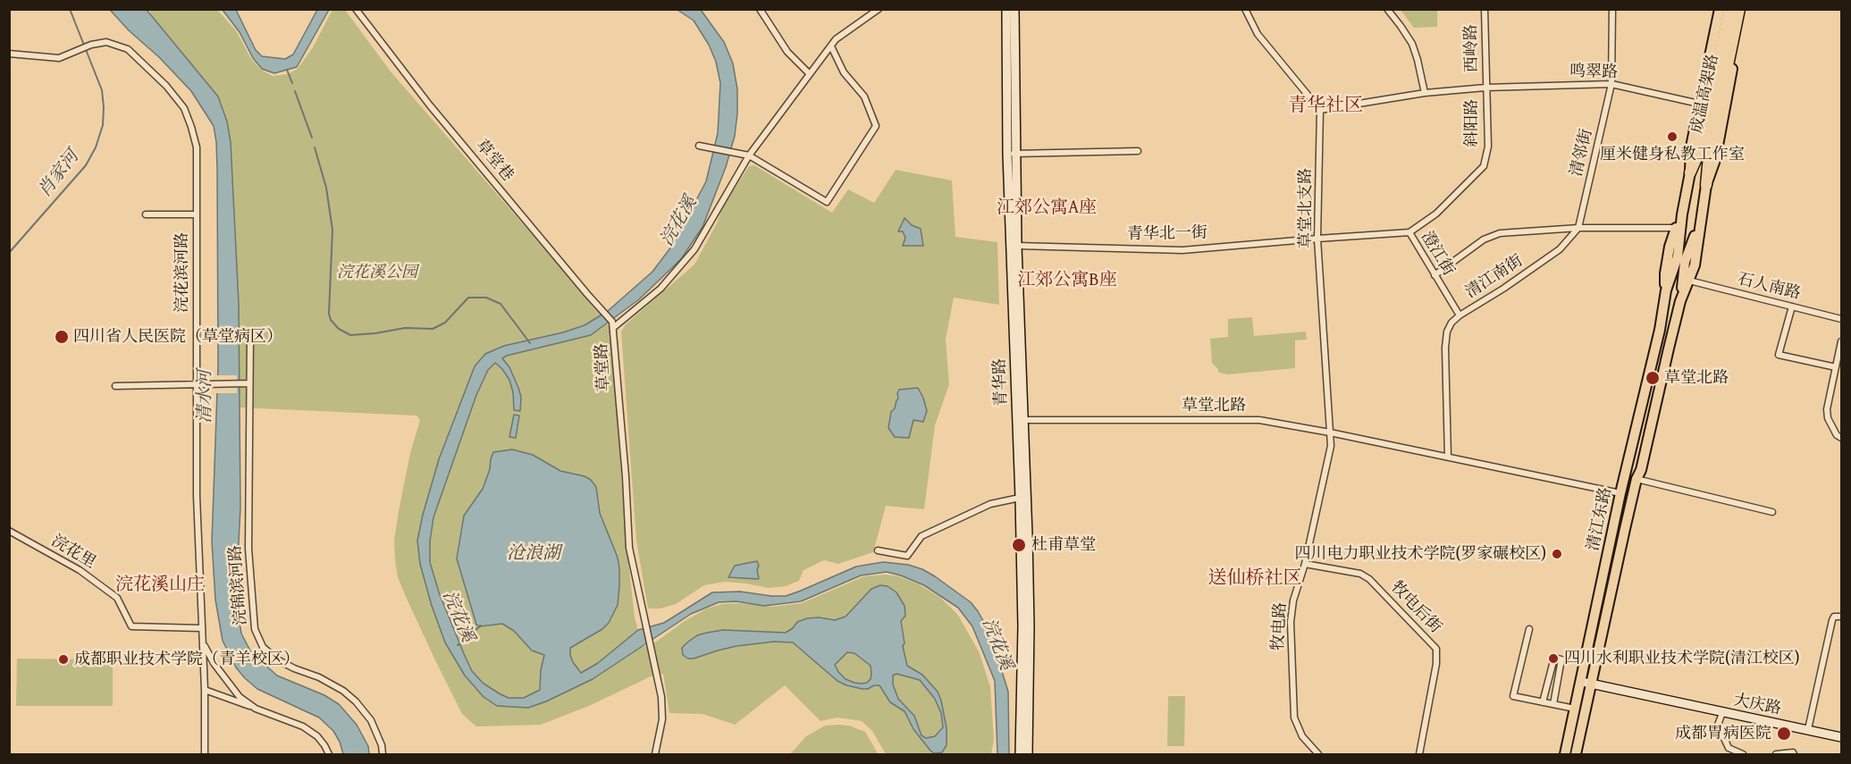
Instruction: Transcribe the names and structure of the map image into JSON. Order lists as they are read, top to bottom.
{
  "streets": {
    "highway": ["成温高架路"],
    "main road": ["青华路", "清江东路", "大庆路"],
    "street": [
      "西岭路",
      "鸣翠路",
      "斜阳路",
      "清邻街",
      "草堂巷",
      "草堂北支路",
      "青华北一街",
      "澄江街",
      "浣花滨河路",
      "清江南街",
      "石人南路",
      "草堂路",
      "草堂北路",
      "浣花里",
      "浣锦滨河路",
      "牧电后街",
      "牧电路"
    ]
  },
  "crossings": [
    ["西岭路", "鸣翠路"],
    ["西岭路", "斜阳路"],
    ["鸣翠路", "斜阳路"],
    ["鸣翠路", "清邻街"],
    ["鸣翠路", "清江东路"],
    ["成温高架路", "清江东路"],
    ["斜阳路", "草堂北支路"],
    ["斜阳路", "澄江街"],
    ["清邻街", "清江南街"],
    ["草堂巷", "草堂路"],
    ["草堂北支路", "青华北一街"],
    ["草堂北支路", "草堂北路"],
    ["草堂北支路", "牧电路"],
    ["青华北一街", "青华路"],
    ["澄江街", "清江南街"],
    ["浣花滨河路", "浣花里"],
    ["清江南街", "草堂北路"],
    ["石人南路", "清江东路"],
    ["青华路", "草堂北路"],
    ["草堂北路", "清江东路"],
    ["草堂北路", "牧电路"],
    ["清江东路", "大庆路"],
    ["牧电后街", "牧电路"]
  ],
  "districts": [
    "青华社区",
    "江郊公寓A座",
    "江郊公寓B座",
    "送仙桥社区",
    "浣花溪山庄"
  ],
  "water": [
    "肖家河",
    "浣花溪",
    "清水河",
    "沧浪湖"
  ],
  "parks": ["浣花溪公园"],
  "places": [
    "厘米健身私教工作室",
    "四川省人民医院（草堂病区）",
    "草堂北路",
    "杜甫草堂",
    "四川电力职业技术学院(罗家碾校区)",
    "四川水利职业技术学院(清江校区)",
    "成都职业技术学院（青羊校区）",
    "成都胃病医院"
  ]
}
